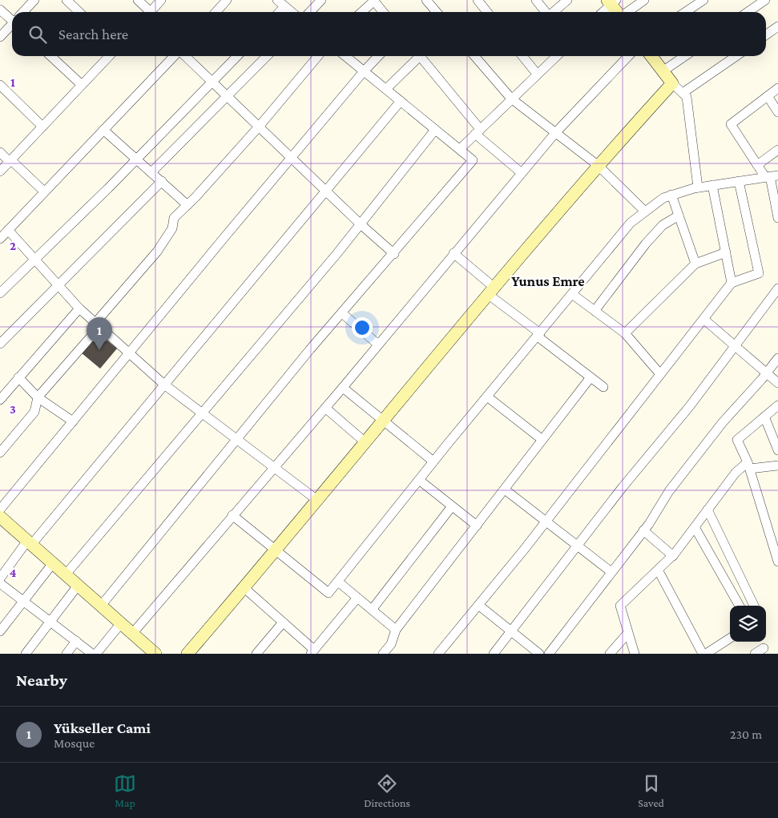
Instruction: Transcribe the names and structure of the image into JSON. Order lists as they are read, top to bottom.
{
  "districts": ["Yunus Emre"],
  "page": {
    "search": "Search here",
    "pins": "1",
    "heading": "Nearby",
    "list": [
      {
        "mark": "1",
        "name": "Yükseller Cami",
        "note": "Mosque",
        "value": "230 m"
      }
    ],
    "nav": ["Map", "Directions", "Saved"]
  },
  "grid": {
    "rows": [
      "1",
      "2",
      "3",
      "4"
    ]
  }
}
